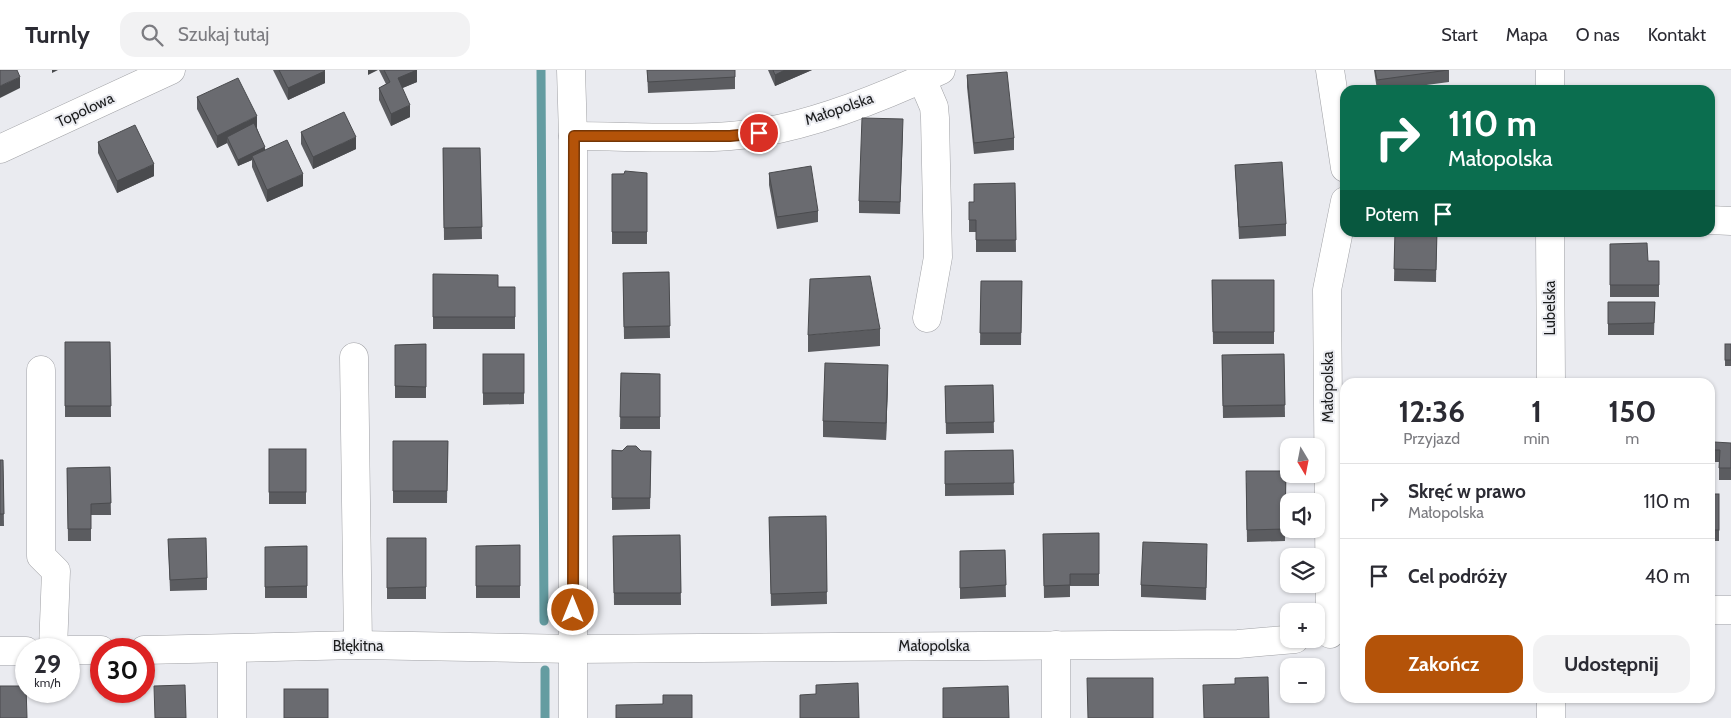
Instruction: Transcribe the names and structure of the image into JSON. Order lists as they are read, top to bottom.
{
  "streets": {
    "street": [
      "Małopolska",
      "Topolowa",
      "Lubelska",
      "Błękitna"
    ]
  },
  "crossings": [
    ["Małopolska", "Błękitna"]
  ],
  "north": "bottom",
  "page": {
    "header": "Turnly",
    "search": "Szukaj tutaj",
    "nav": [
      "Start",
      "Mapa",
      "O nas",
      "Kontakt"
    ],
    "turn": ["110 m", "Małopolska"],
    "then": "Potem",
    "eta": [
      "12:36",
      "Przyjazd",
      "1",
      "min",
      "150",
      "m"
    ],
    "map_buttons": ["+", "−"],
    "list": [
      {
        "name": "Skręć w prawo",
        "note": "Małopolska",
        "value": "110 m"
      },
      {
        "name": "Cel podróży",
        "value": "40 m"
      }
    ],
    "buttons": ["Zakończ", "Udostępnij"],
    "speed": "29 km/h",
    "limit": "30"
  }
}
